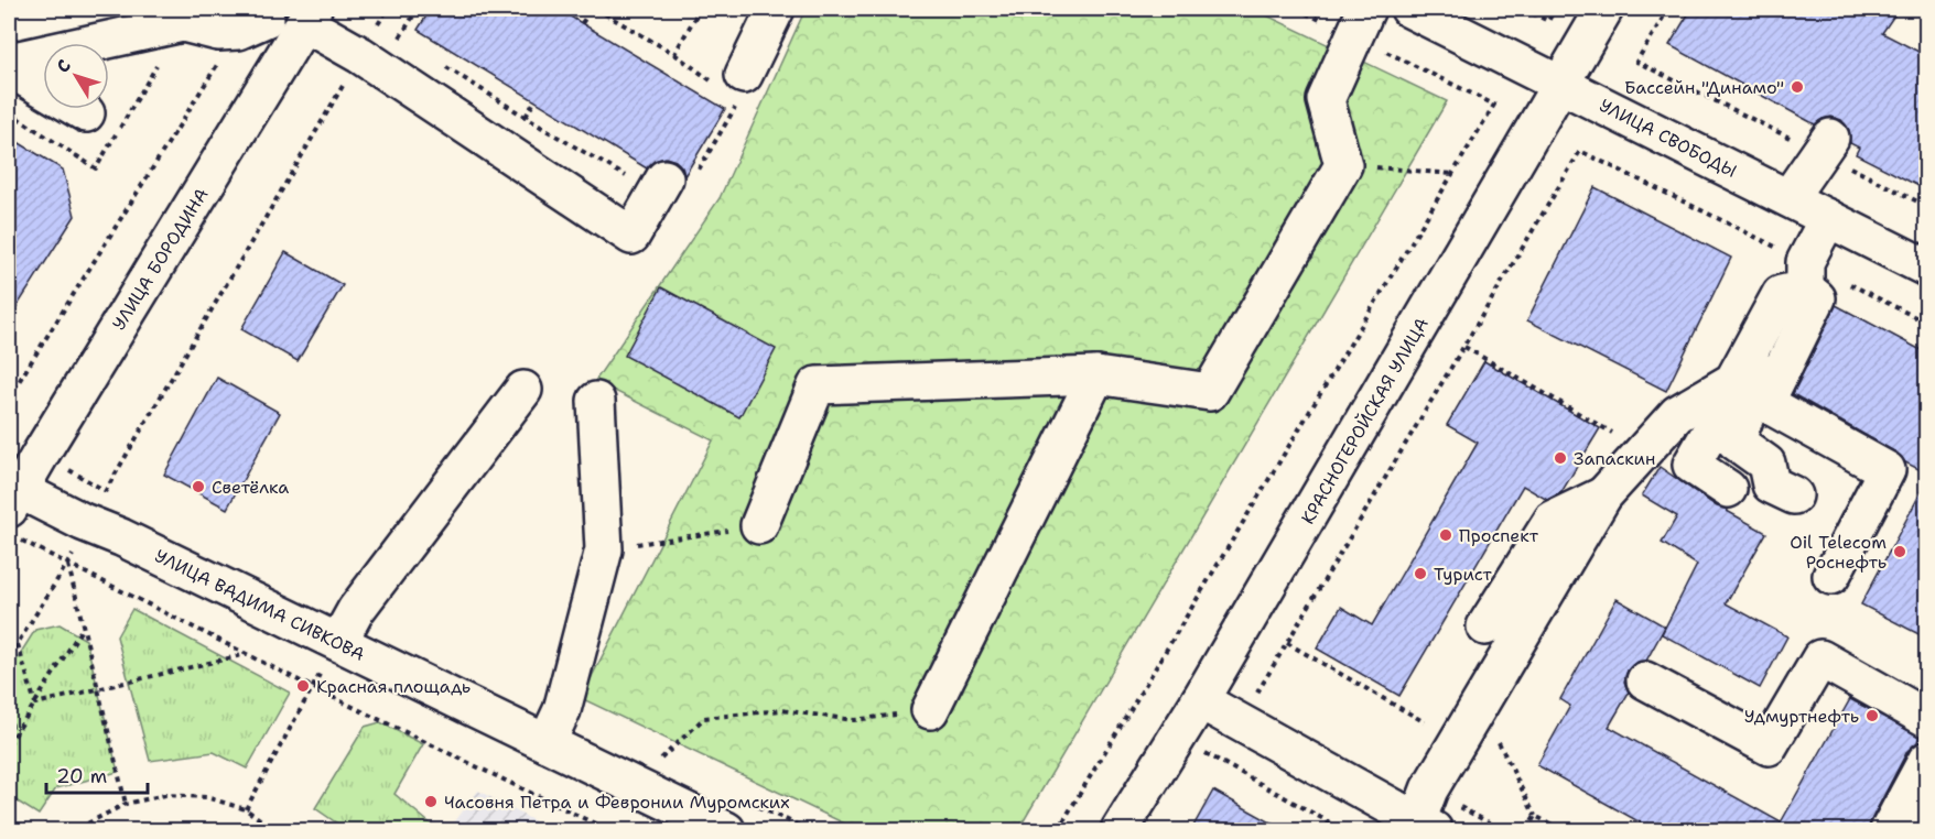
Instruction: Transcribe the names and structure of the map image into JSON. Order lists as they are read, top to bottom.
{
  "streets": {
    "street": [
      "УЛИЦА СВОБОДЫ",
      "УЛИЦА БОРОДИНА",
      "КРАСНОГЕРОЙСКАЯ УЛИЦА",
      "УЛИЦА ВАДИМА СИВКОВА"
    ]
  },
  "crossings": [
    ["УЛИЦА СВОБОДЫ", "КРАСНОГЕРОЙСКАЯ УЛИЦА"],
    ["УЛИЦА БОРОДИНА", "УЛИЦА ВАДИМА СИВКОВА"]
  ],
  "places": [
    "Бассейн \"Динамо\"",
    "Запаскин",
    "Светёлка",
    "Проспект",
    "Oil Telecom Роснефть",
    "Турист",
    "Красная площадь",
    "Удмуртнефть",
    "Часовня Петра и Февронии Муромских"
  ],
  "scale_bar": "20 m",
  "north": "top left"
}
